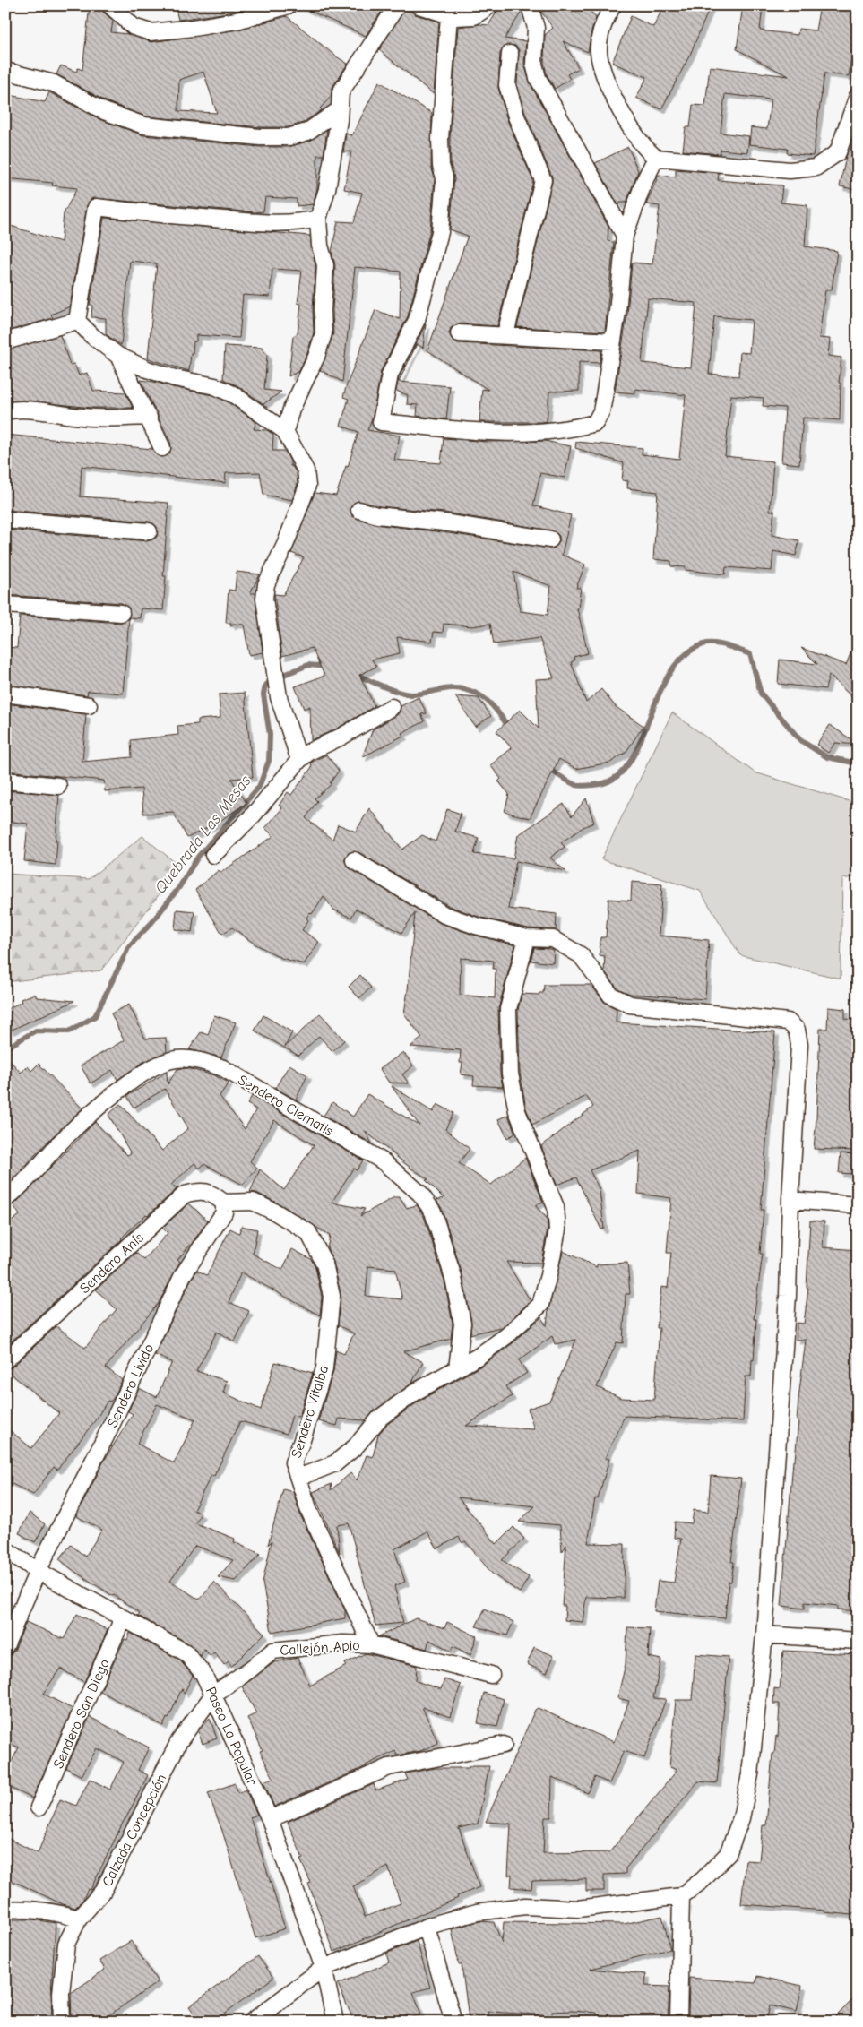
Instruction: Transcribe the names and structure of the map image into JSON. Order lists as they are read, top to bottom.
{
  "streets": {
    "street": [
      "Sendero Clematis",
      "Sendero Anís",
      "Sendero Livido",
      "Sendero Vitalba",
      "Callejón Apio",
      "Sendero San Diego",
      "Paseo La Popular",
      "Calzada Concepción"
    ]
  },
  "crossings": [
    ["Sendero Anís", "Sendero Livido"],
    ["Sendero Anís", "Sendero Vitalba"],
    ["Sendero Livido", "Sendero Vitalba"],
    ["Sendero Livido", "Paseo La Popular"],
    ["Sendero Vitalba", "Callejón Apio"],
    ["Callejón Apio", "Paseo La Popular"],
    ["Callejón Apio", "Calzada Concepción"],
    ["Sendero San Diego", "Paseo La Popular"],
    ["Paseo La Popular", "Calzada Concepción"]
  ],
  "water": ["Quebrada Las Mesas"]
}
